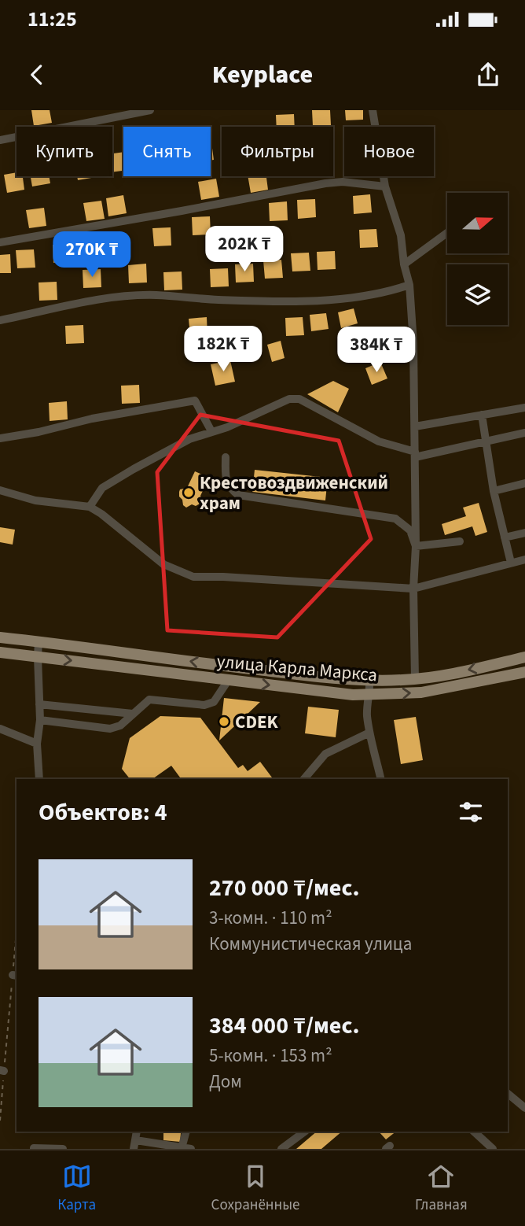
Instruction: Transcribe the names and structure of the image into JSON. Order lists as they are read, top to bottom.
{
  "streets": {
    "main road": ["улица Карла Маркса"]
  },
  "places": ["Крестовоздвиженский храм", "CDEK"],
  "north": "right",
  "page": {
    "status": "11:25",
    "header": "Keyplace",
    "chip": [
      "Купить",
      "Снять",
      "Фильтры",
      "Новое"
    ],
    "price": [
      "202K ₸",
      "270K ₸",
      "182K ₸",
      "384K ₸"
    ],
    "heading": "Объектов: 4",
    "list": [
      {
        "name": "270 000 ₸/мес.",
        "note": "3-комн. · 110 m² · Коммунистическая улица"
      },
      {
        "name": "384 000 ₸/мес.",
        "note": "5-комн. · 153 m² · Дом"
      }
    ],
    "tabs": ["Карта", "Сохранённые", "Главная"]
  }
}
